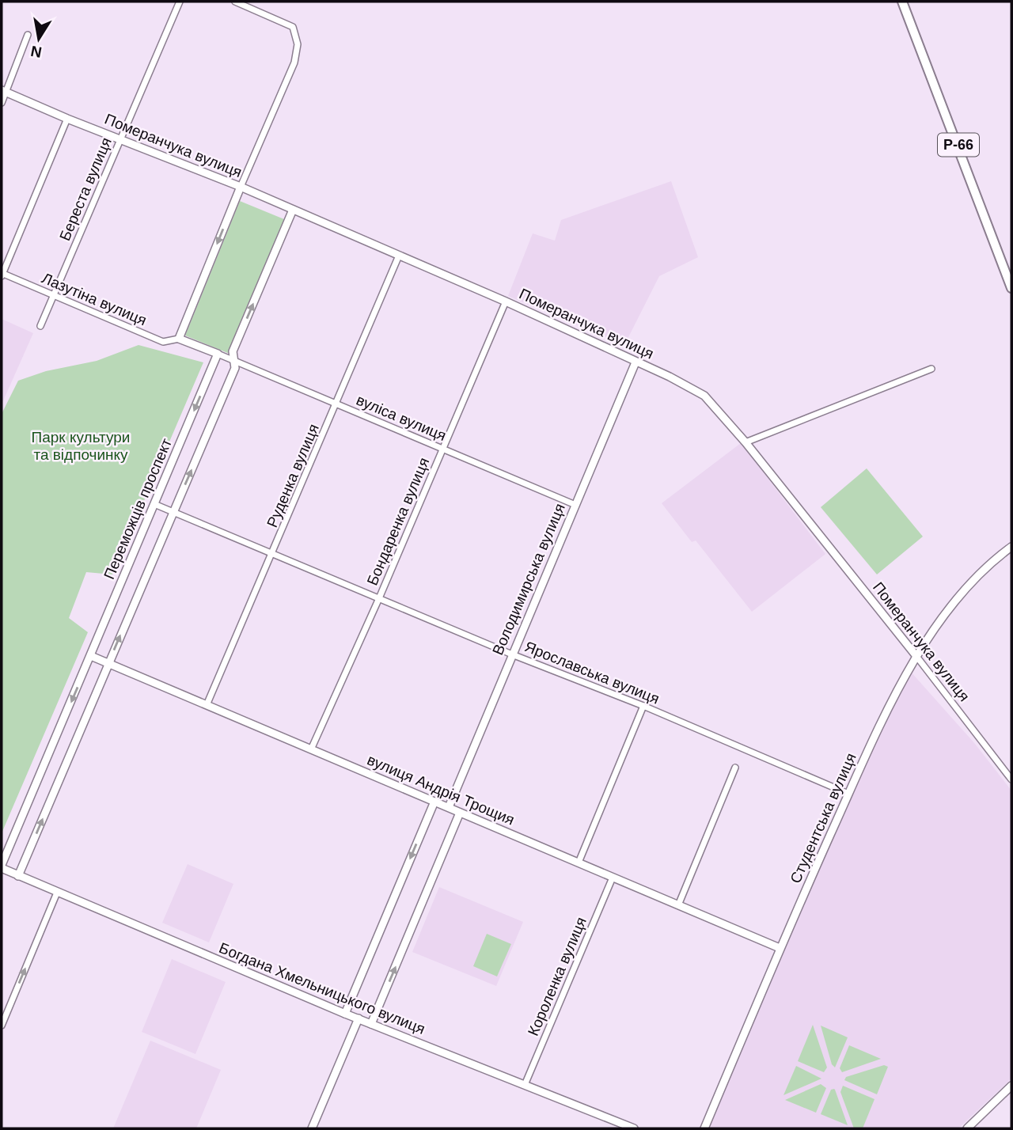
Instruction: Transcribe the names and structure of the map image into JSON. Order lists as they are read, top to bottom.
{
  "streets": {
    "main road": ["Р-66"],
    "street": [
      "Померанчука вулиця",
      "Береста вулиця",
      "Лазутіна вулиця",
      "вуліса вулиця",
      "Руденка вулиця",
      "Переможців проспект",
      "Бондаренка вулиця",
      "Володимирська вулиця",
      "Ярославська вулиця",
      "вулиця Андрія Трощия",
      "Студентська вулиця",
      "Короленка вулиця",
      "Богдана Хмельницького вулиця"
    ]
  },
  "crossings": [
    ["Померанчука вулиця", "Береста вулиця"],
    ["Померанчука вулиця", "Руденка вулиця"],
    ["Померанчука вулиця", "Бондаренка вулиця"],
    ["Померанчука вулиця", "Володимирська вулиця"],
    ["Померанчука вулиця", "Студентська вулиця"],
    ["Береста вулиця", "Лазутіна вулиця"],
    ["вуліса вулиця", "Руденка вулиця"],
    ["вуліса вулиця", "Переможців проспект"],
    ["вуліса вулиця", "Бондаренка вулиця"],
    ["вуліса вулиця", "Володимирська вулиця"],
    ["Руденка вулиця", "Ярославська вулиця"],
    ["Руденка вулиця", "вулиця Андрія Трощия"],
    ["Переможців проспект", "Ярославська вулиця"],
    ["Переможців проспект", "вулиця Андрія Трощия"],
    ["Переможців проспект", "Богдана Хмельницького вулиця"],
    ["Бондаренка вулиця", "Ярославська вулиця"],
    ["Бондаренка вулиця", "вулиця Андрія Трощия"],
    ["Володимирська вулиця", "Ярославська вулиця"],
    ["Володимирська вулиця", "вулиця Андрія Трощия"],
    ["Ярославська вулиця", "Студентська вулиця"],
    ["вулиця Андрія Трощия", "Студентська вулиця"],
    ["вулиця Андрія Трощия", "Короленка вулиця"],
    ["Короленка вулиця", "Богдана Хмельницького вулиця"]
  ],
  "parks": ["Парк культури та відпочинку"],
  "north": "bottom"
}
